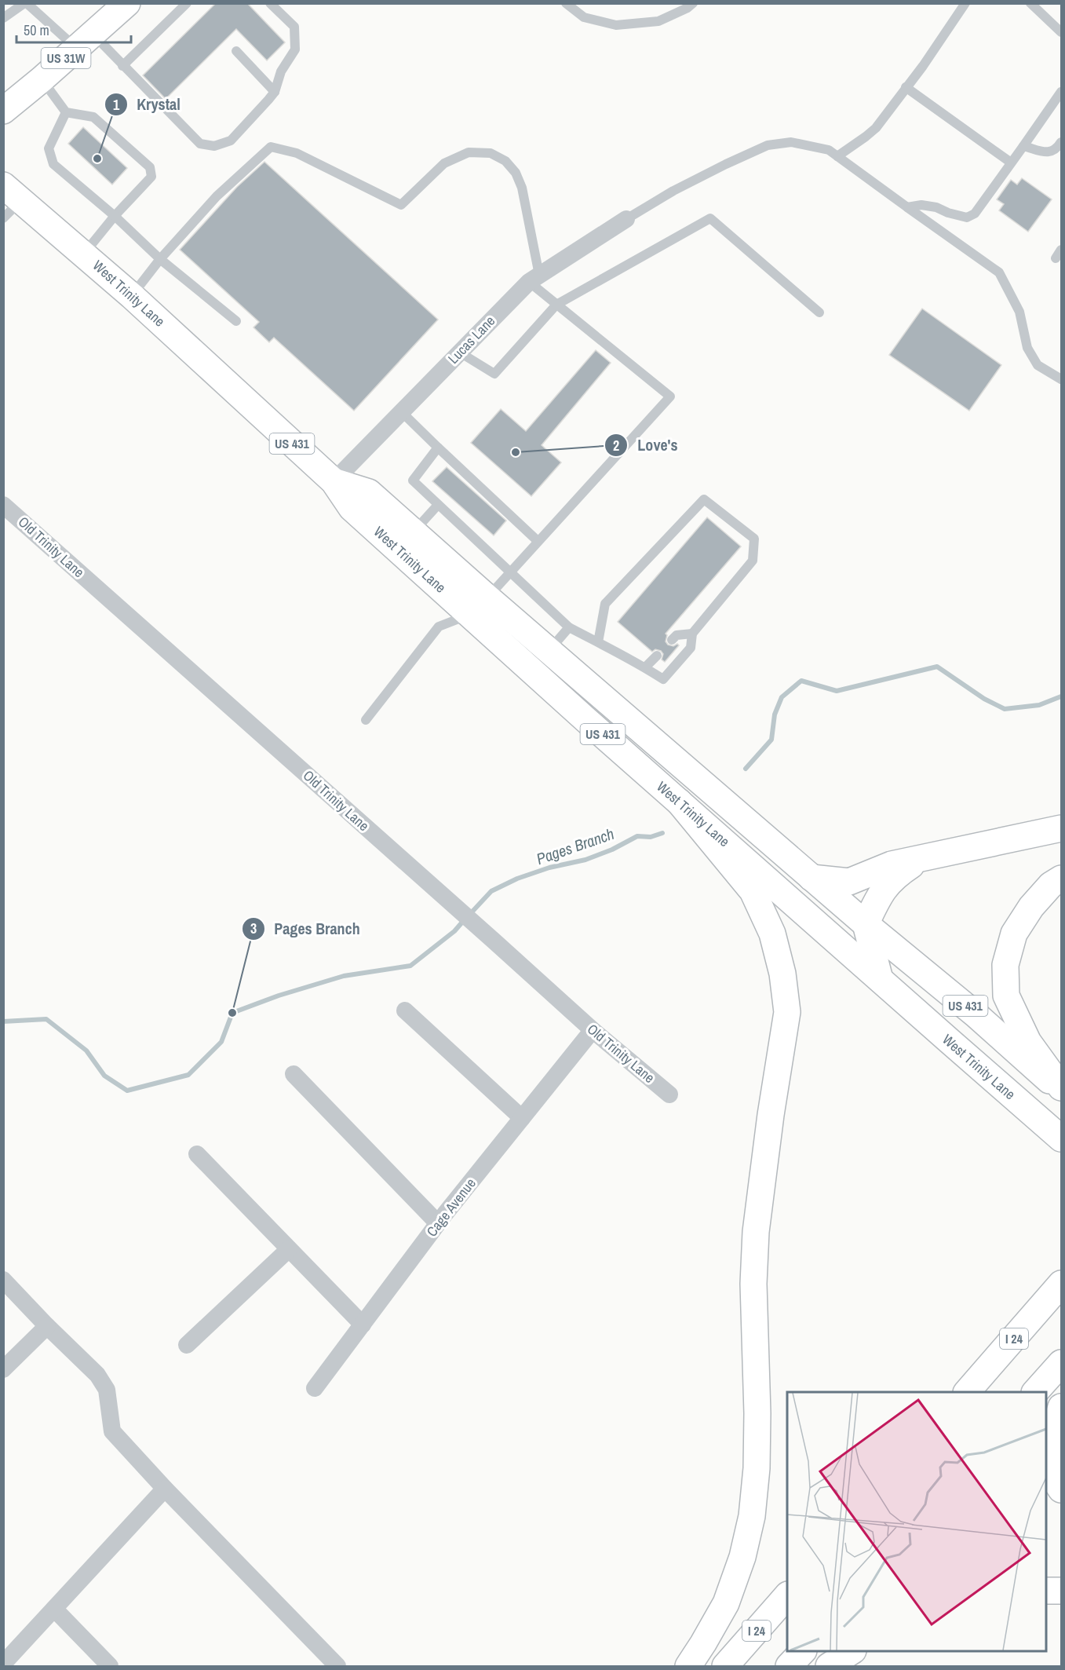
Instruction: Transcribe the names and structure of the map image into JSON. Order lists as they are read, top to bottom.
{
  "streets": {
    "main road": [
      "US 31W",
      "West Trinity Lane",
      "US 431",
      "I 24"
    ],
    "street": ["Lucas Lane", "Old Trinity Lane", "Cage Avenue"]
  },
  "crossings": [
    ["West Trinity Lane", "Lucas Lane"],
    ["Old Trinity Lane", "Cage Avenue"]
  ],
  "water": ["Pages Branch"],
  "places": ["Krystal", "Love's", "Pages Branch"],
  "scale_bar": "50 m"
}
